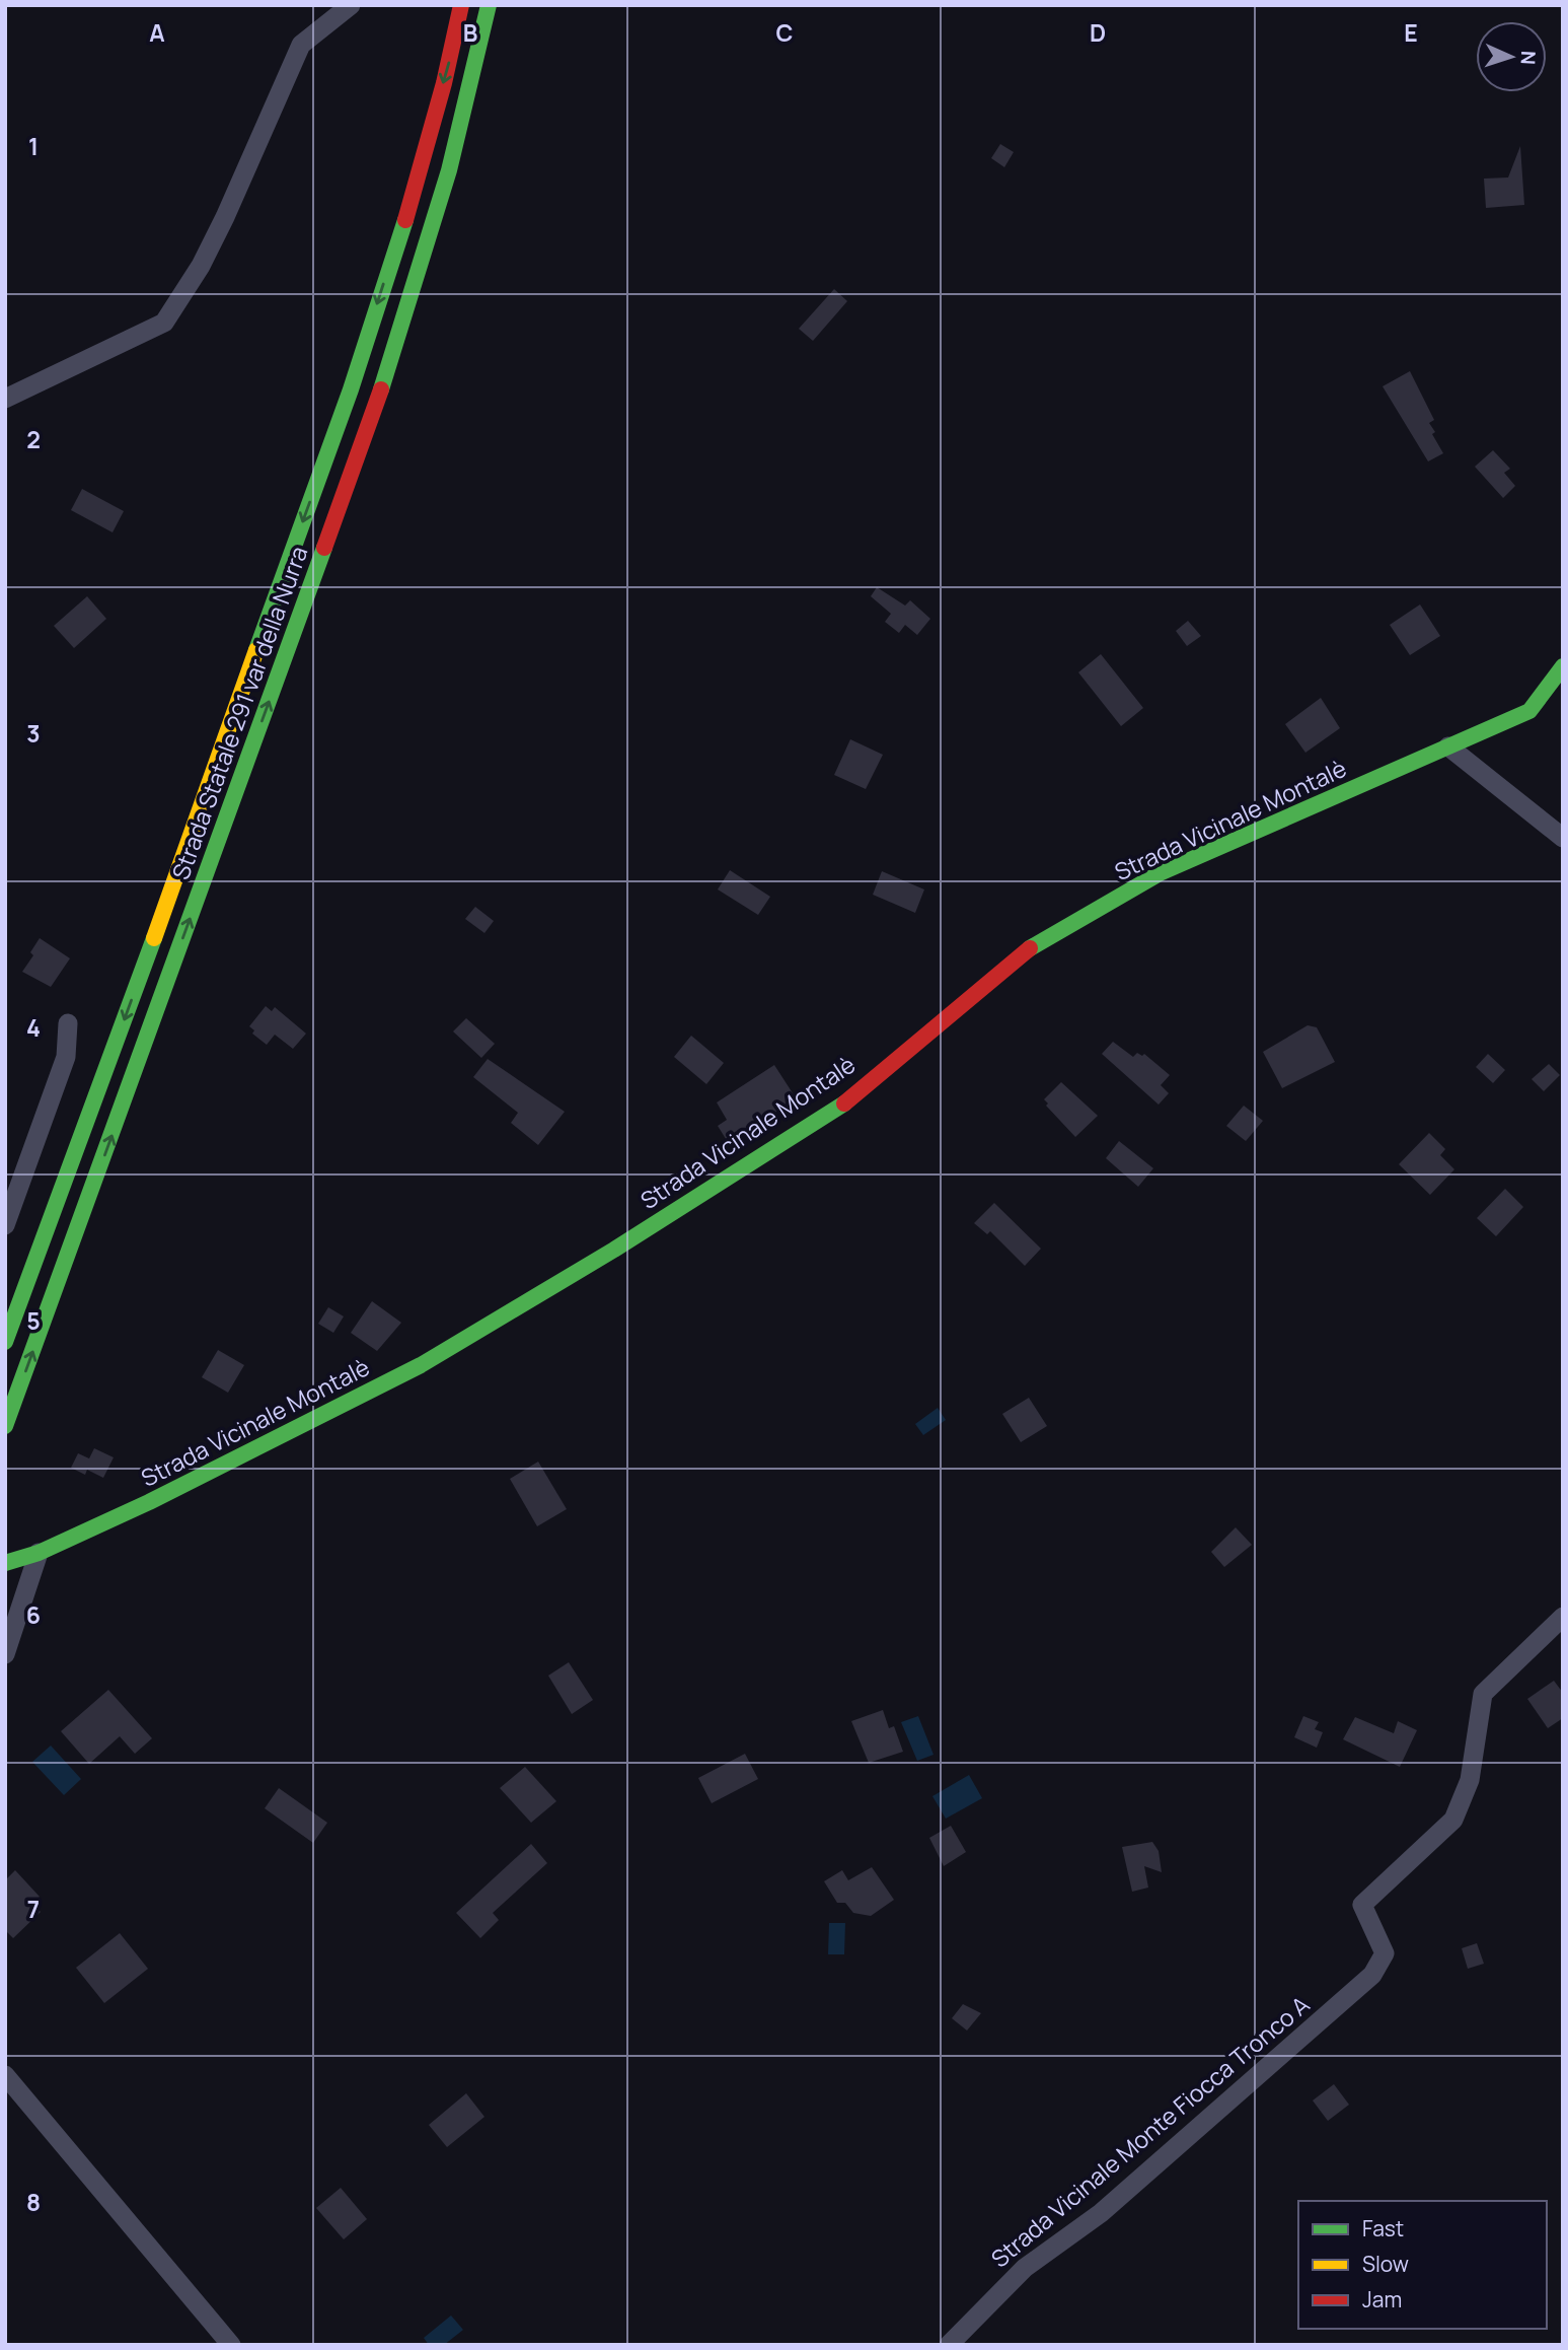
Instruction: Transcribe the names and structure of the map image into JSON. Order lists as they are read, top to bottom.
{
  "streets": {
    "main road": ["Strada Statale 291 var della Nurra", "Strada Vicinale Montalè"],
    "street": ["Strada Vicinale Monte Fiocca Tronco A"]
  },
  "legend": ["Fast", "Slow", "Jam"],
  "north": "right",
  "grid": {
    "columns": [
      "A",
      "B",
      "C",
      "D",
      "E"
    ],
    "rows": [
      "1",
      "2",
      "3",
      "4",
      "5",
      "6",
      "7",
      "8"
    ]
  }
}
